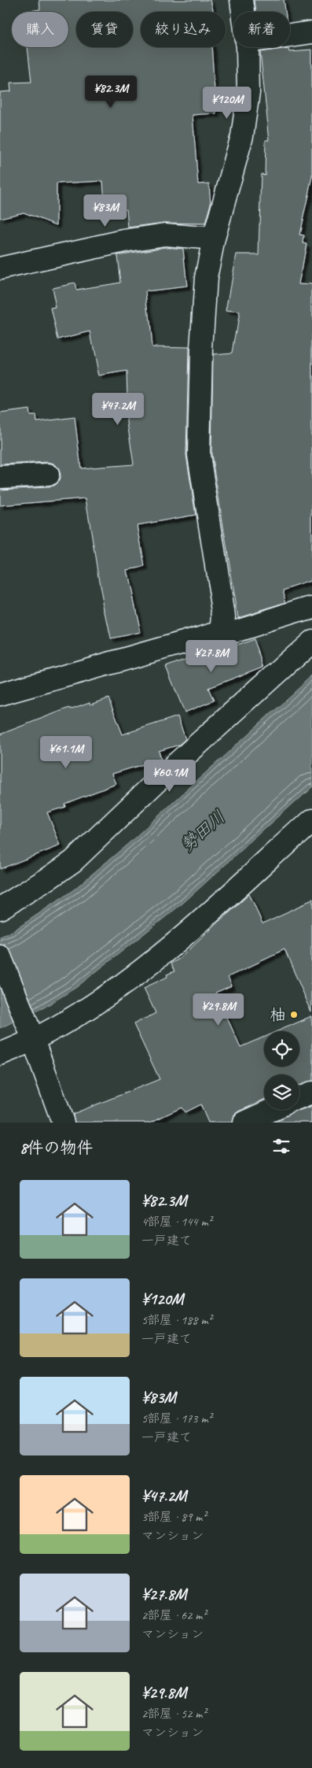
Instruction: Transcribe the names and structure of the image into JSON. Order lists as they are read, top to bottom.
{
  "water": ["勢田川"],
  "places": ["柚"],
  "page": {
    "chip": [
      "購入",
      "賃貸",
      "絞り込み",
      "新着"
    ],
    "price": [
      "¥82.3M",
      "¥120M",
      "¥83M",
      "¥47.2M",
      "¥27.8M",
      "¥61.1M",
      "¥60.1M",
      "¥29.8M"
    ],
    "heading": "8件の物件",
    "list": [
      {
        "name": "¥82.3M",
        "note": "4部屋 · 144 m² · 一戸建て"
      },
      {
        "name": "¥120M",
        "note": "5部屋 · 188 m² · 一戸建て"
      },
      {
        "name": "¥83M",
        "note": "5部屋 · 173 m² · 一戸建て"
      },
      {
        "name": "¥47.2M",
        "note": "3部屋 · 89 m² · マンション"
      },
      {
        "name": "¥27.8M",
        "note": "2部屋 · 62 m² · マンション"
      },
      {
        "name": "¥29.8M",
        "note": "2部屋 · 52 m² · マンション"
      }
    ]
  }
}
